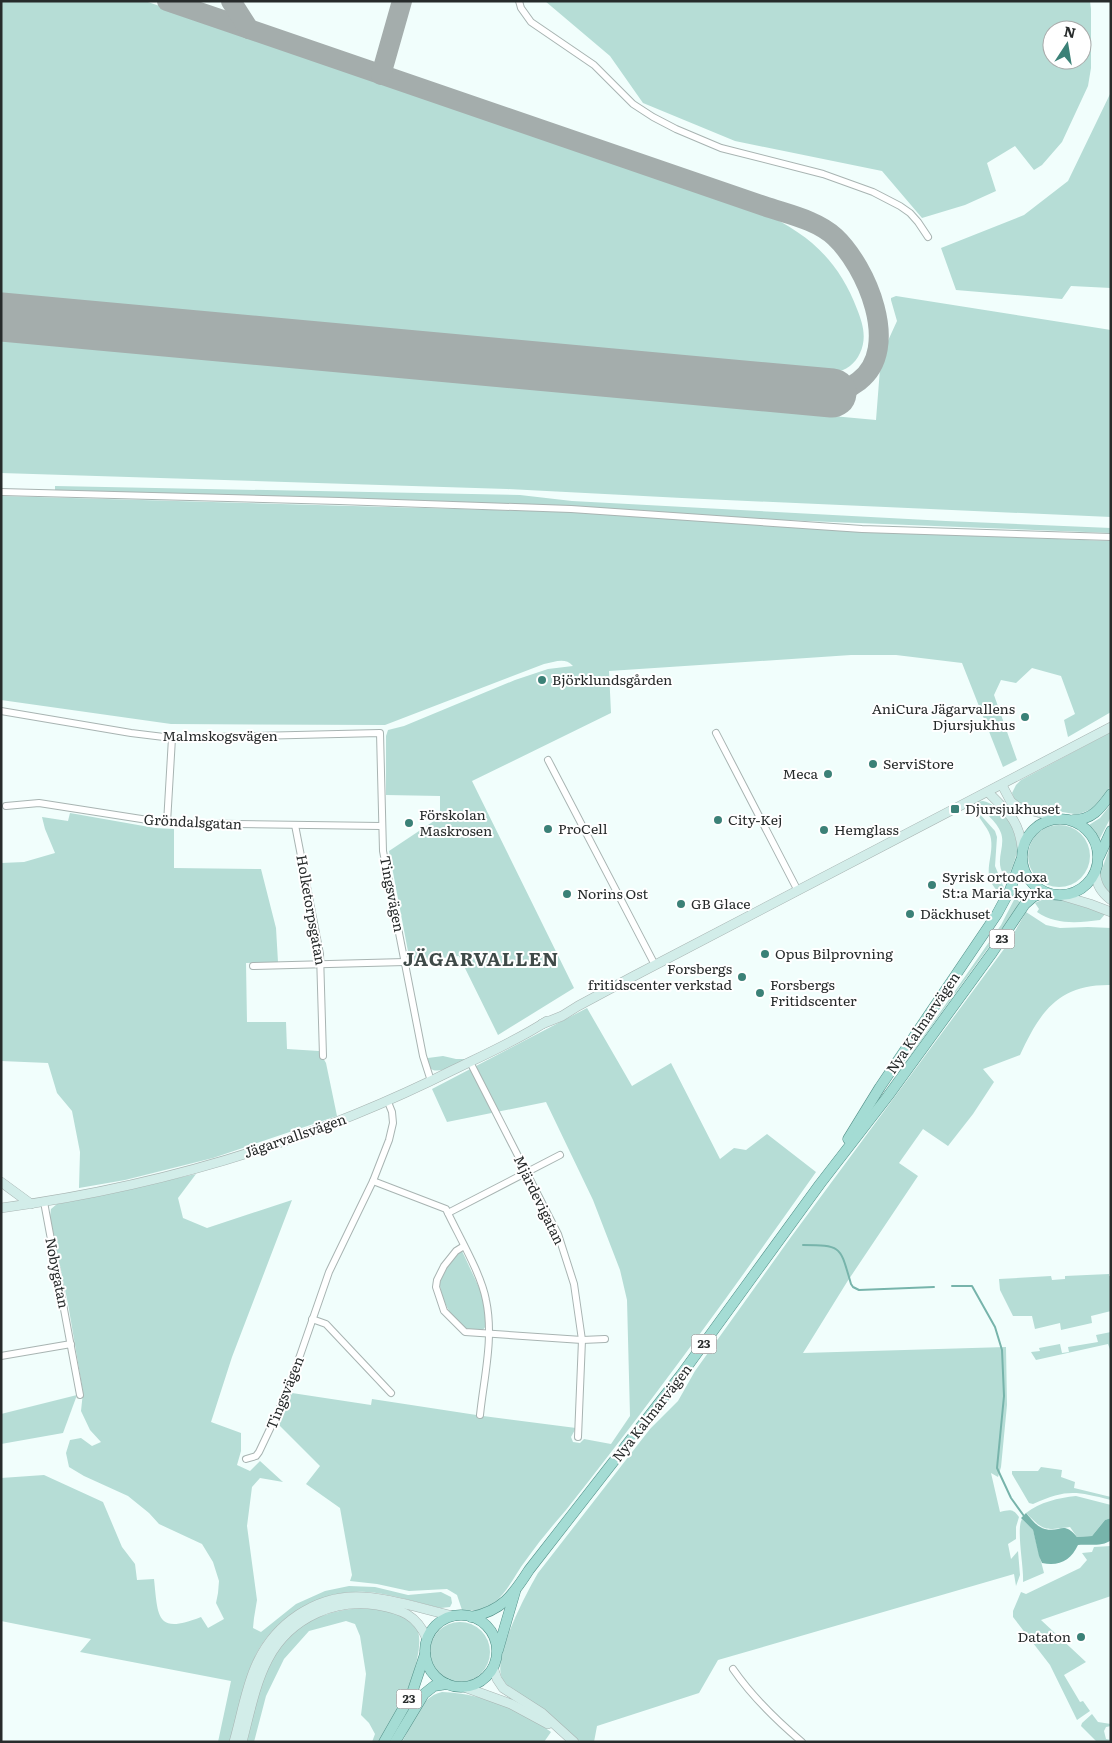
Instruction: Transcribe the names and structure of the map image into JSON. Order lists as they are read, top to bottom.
{
  "streets": {
    "main road": ["23", "Nya Kalmarvägen"],
    "street": [
      "Malmskogsvägen",
      "Gröndalsgatan",
      "Tingsvägen",
      "Holketorpsgatan",
      "Jägarvallsvägen",
      "Mjärdevigatan",
      "Nobygatan"
    ]
  },
  "crossings": [
    ["Malmskogsvägen", "Tingsvägen"],
    ["Gröndalsgatan", "Tingsvägen"],
    ["Gröndalsgatan", "Holketorpsgatan"],
    ["Tingsvägen", "Jägarvallsvägen"],
    ["23", "Nya Kalmarvägen"],
    ["Jägarvallsvägen", "Mjärdevigatan"],
    ["Jägarvallsvägen", "Nobygatan"]
  ],
  "districts": ["JÄGARVALLEN"],
  "places": {
    "other": [
      "Björklundsgården",
      "AniCura Jägarvallens Djursjukhus",
      "ServiStore",
      "Meca",
      "City-Kej",
      "Förskolan Maskrosen",
      "ProCell",
      "Hemglass",
      "Syrisk ortodoxa St:a Maria kyrka",
      "Norins Ost",
      "GB Glace",
      "Däckhuset",
      "Opus Bilprovning",
      "Forsbergs fritidscenter verkstad",
      "Forsbergs Fritidscenter",
      "Dataton"
    ],
    "transit": ["Djursjukhuset"]
  },
  "north": "top"
}
